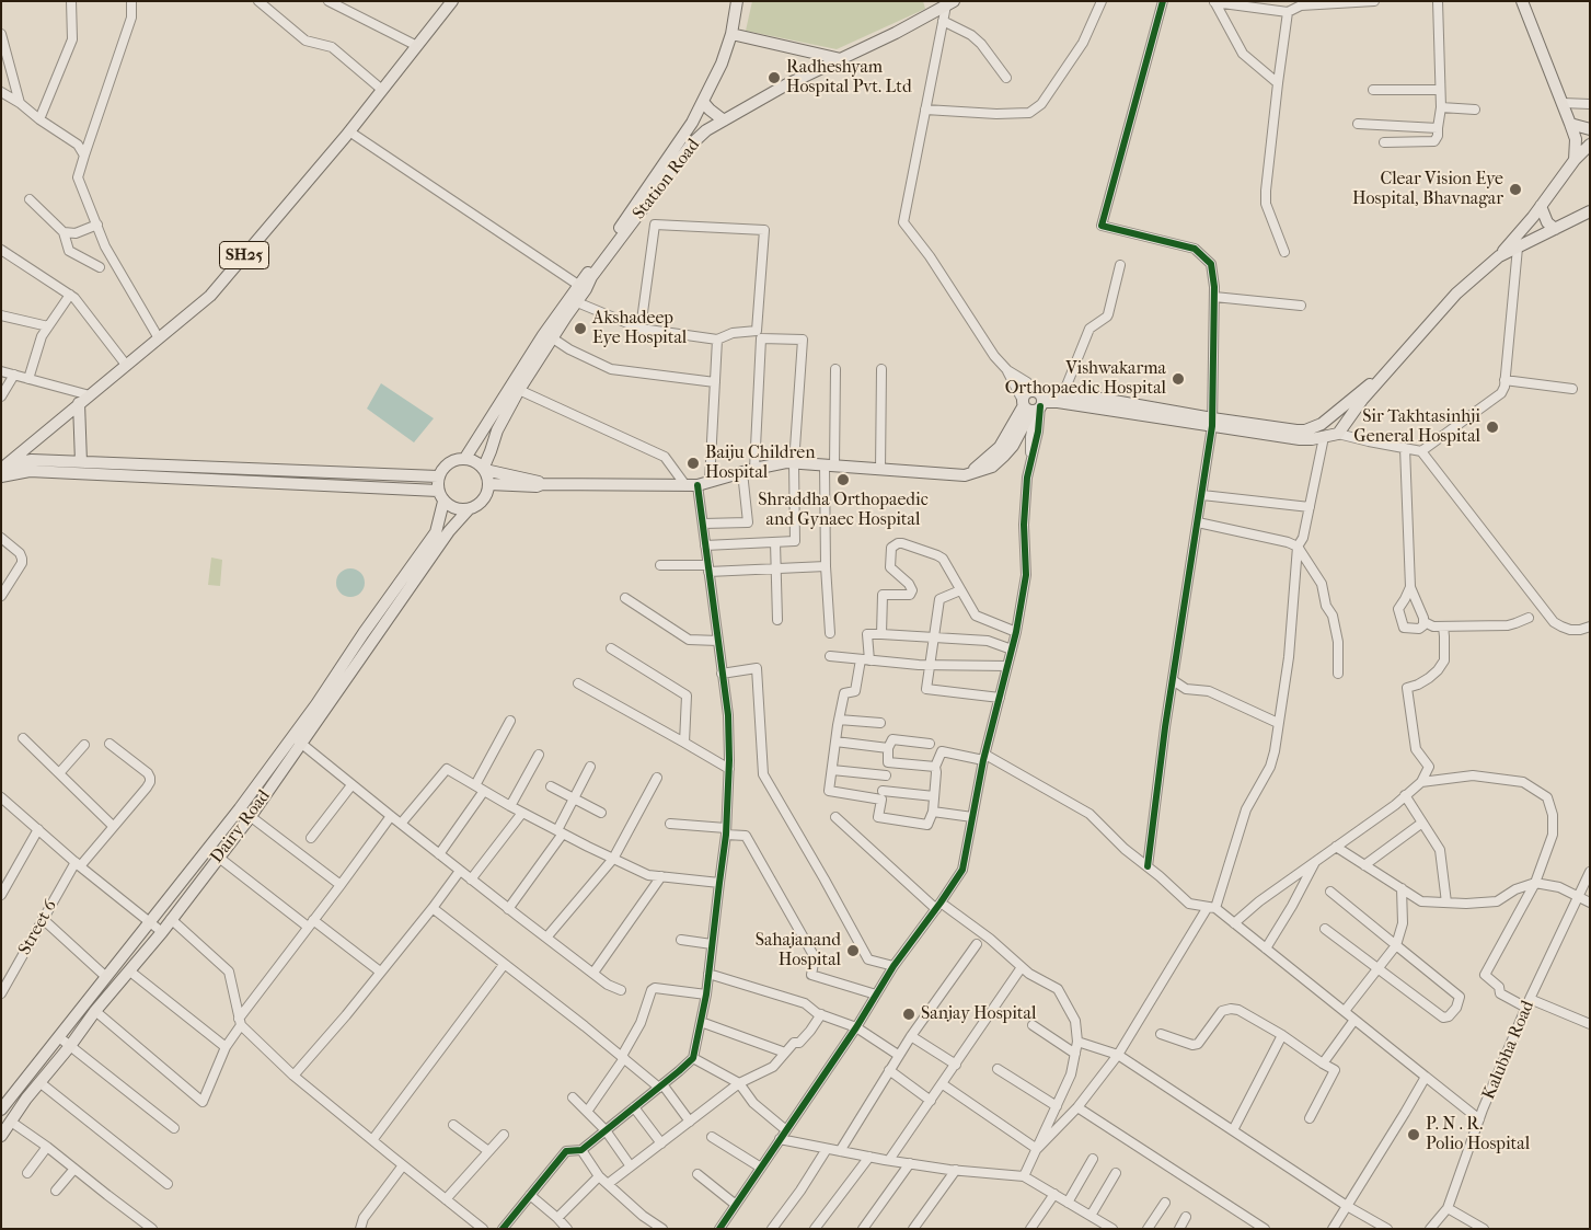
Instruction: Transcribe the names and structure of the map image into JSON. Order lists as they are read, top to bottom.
{
  "streets": {
    "main road": ["Station Road", "SH25", "Dairy Road"],
    "street": ["Street 6", "Kalubha Road"]
  },
  "crossings": [
    ["Station Road", "Dairy Road"]
  ],
  "places": [
    "Radheshyam Hospital Pvt. Ltd",
    "Clear Vision Eye Hospital, Bhavnagar",
    "Akshadeep Eye Hospital",
    "Vishwakarma Orthopaedic Hospital",
    "Sir Takhtasinhji General Hospital",
    "Baiju Children Hospital",
    "Shraddha Orthopaedic and Gynaec Hospital",
    "Sahajanand Hospital",
    "Sanjay Hospital",
    "P. N . R. Polio Hospital"
  ]
}
